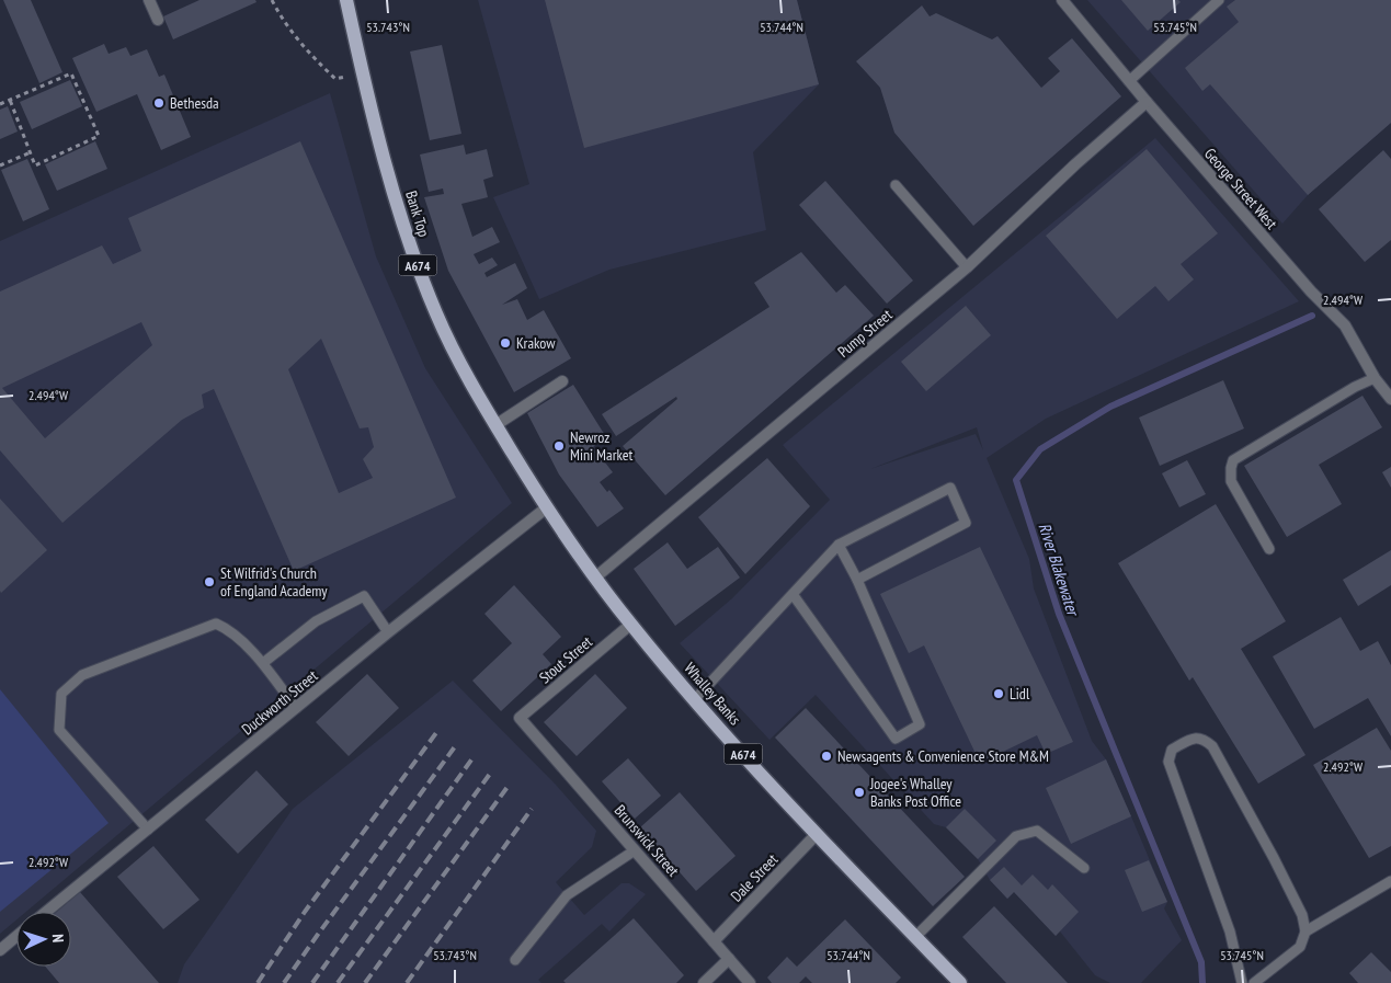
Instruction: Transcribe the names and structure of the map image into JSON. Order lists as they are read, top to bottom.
{
  "streets": {
    "main road": ["Bank Top", "A674", "Whalley Banks"],
    "street": [
      "George Street West",
      "Pump Street",
      "Stout Street",
      "Duckworth Street",
      "Brunswick Street",
      "Dale Street"
    ]
  },
  "crossings": [
    ["George Street West", "Pump Street"],
    ["Bank Top", "Whalley Banks"],
    ["Bank Top", "Duckworth Street"],
    ["Pump Street", "Whalley Banks"],
    ["Stout Street", "Whalley Banks"],
    ["Stout Street", "Brunswick Street"],
    ["Whalley Banks", "Duckworth Street"],
    ["Whalley Banks", "Dale Street"],
    ["Brunswick Street", "Dale Street"]
  ],
  "water": ["River Blakewater"],
  "places": [
    "Bethesda",
    "Krakow",
    "Newroz Mini Market",
    "St Wilfrid's Church of England Academy",
    "Lidl",
    "Newsagents & Convenience Store M&M",
    "Jogee's Whalley Banks Post Office"
  ],
  "north": "right",
  "coordinates": [
    "53.743°N",
    "53.744°N",
    "53.745°N",
    "2.494°W",
    "2.492°W"
  ]
}
